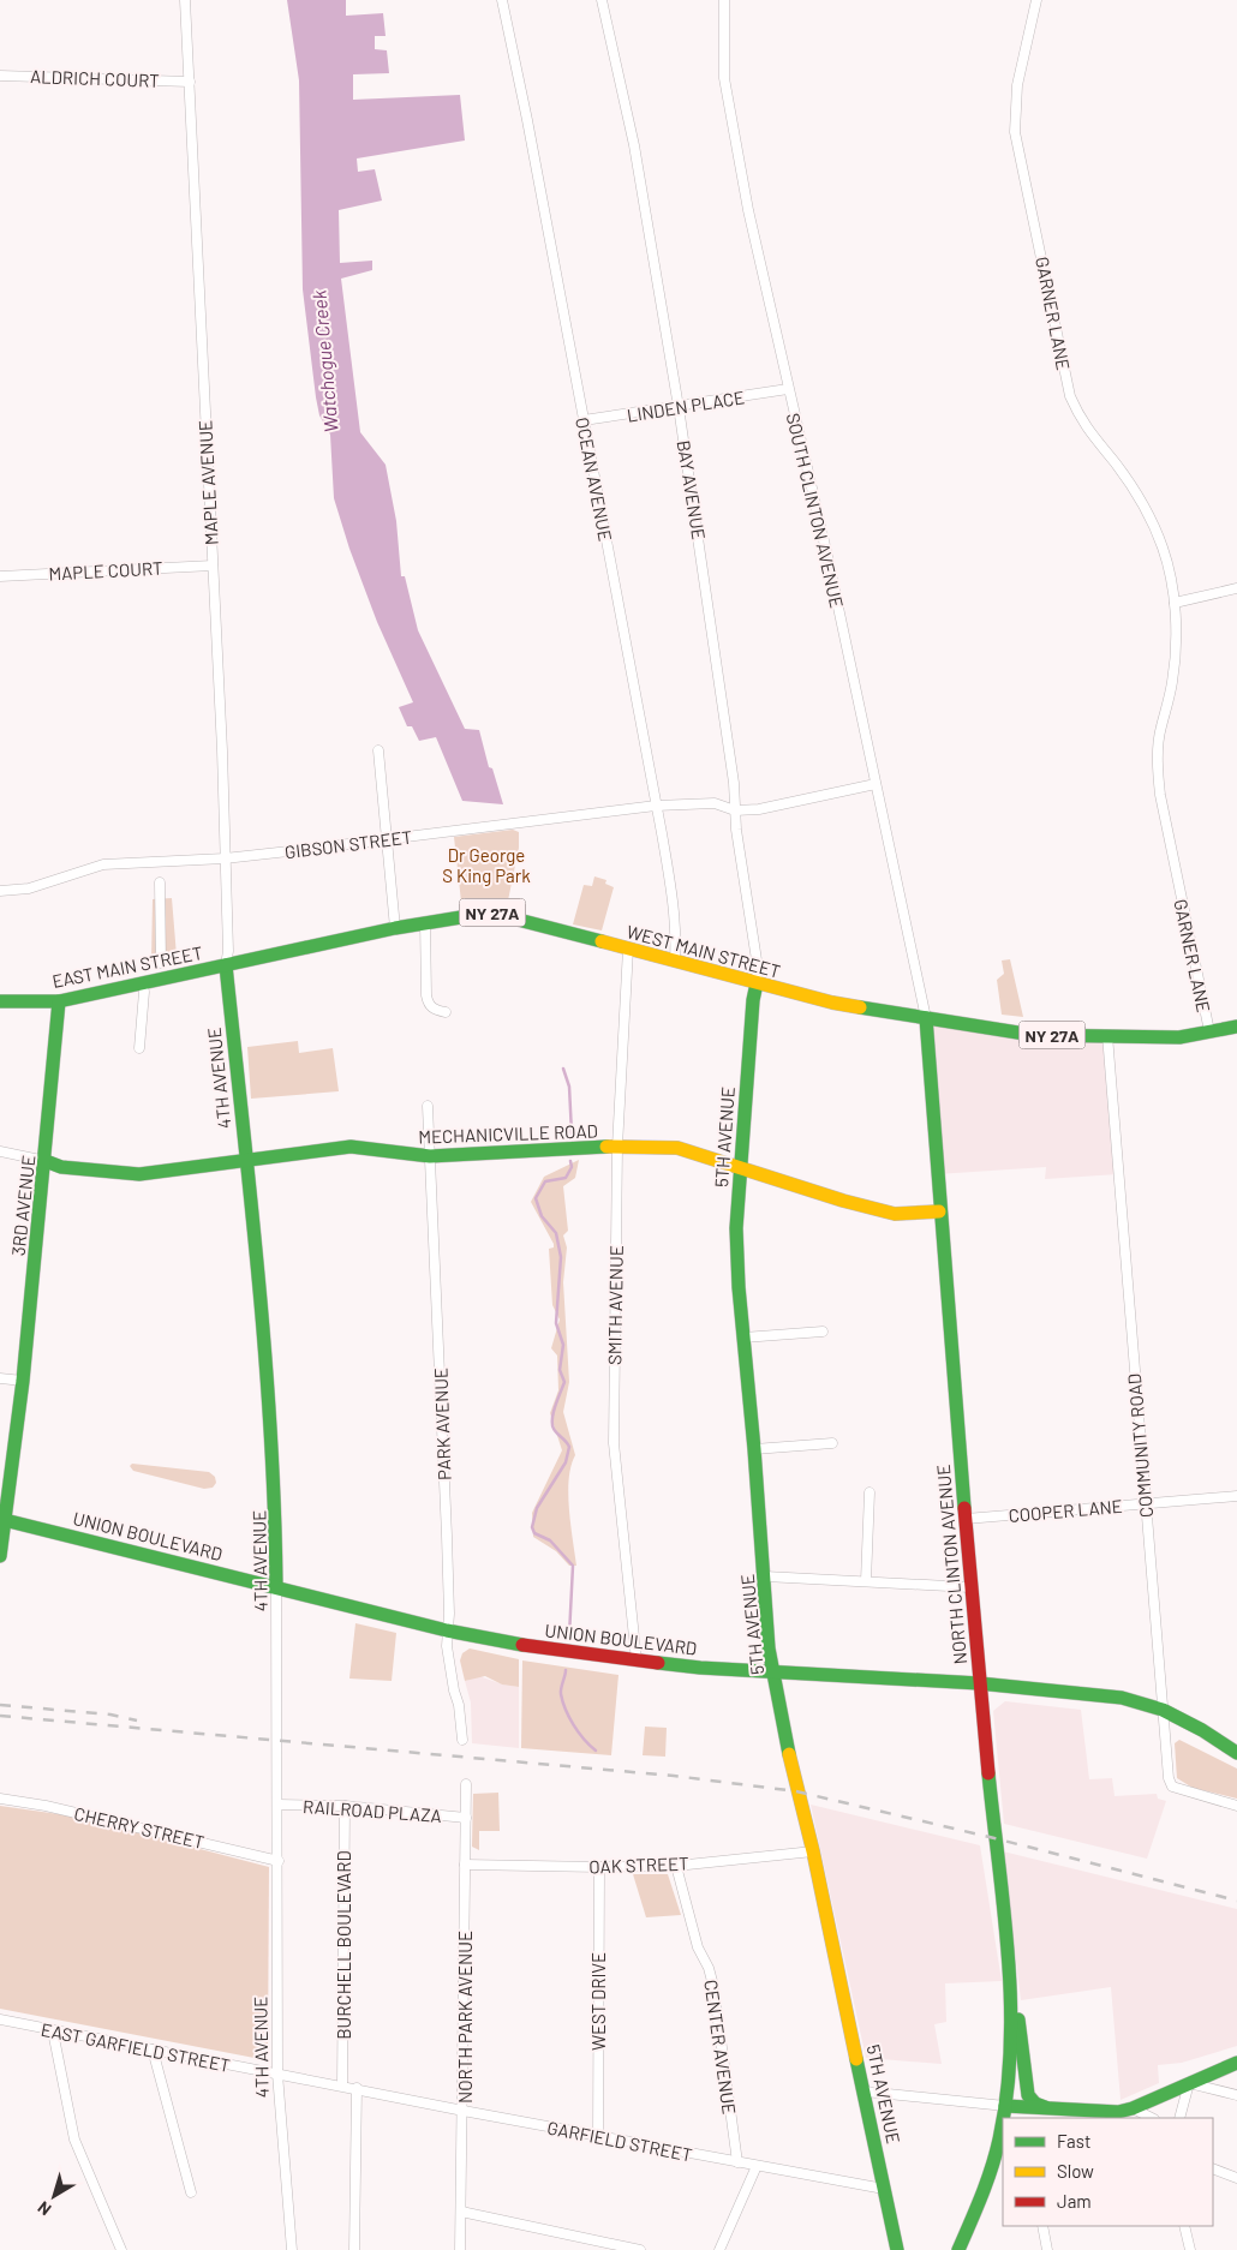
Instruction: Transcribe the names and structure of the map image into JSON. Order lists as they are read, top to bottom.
{
  "streets": {
    "main road": [
      "NY 27A",
      "WEST MAIN STREET",
      "EAST MAIN STREET",
      "4TH AVENUE",
      "MECHANICVILLE ROAD",
      "5TH AVENUE",
      "3RD AVENUE",
      "UNION BOULEVARD",
      "NORTH CLINTON AVENUE"
    ],
    "street": [
      "ALDRICH COURT",
      "GARNER LANE",
      "LINDEN PLACE",
      "OCEAN AVENUE",
      "MAPLE AVENUE",
      "BAY AVENUE",
      "SOUTH CLINTON AVENUE",
      "MAPLE COURT",
      "GIBSON STREET",
      "SMITH AVENUE",
      "PARK AVENUE",
      "COMMUNITY ROAD",
      "COOPER LANE",
      "RAILROAD PLAZA",
      "CHERRY STREET",
      "OAK STREET",
      "BURCHELL BOULEVARD",
      "WEST DRIVE",
      "NORTH PARK AVENUE",
      "EAST GARFIELD STREET",
      "CENTER AVENUE",
      "GARFIELD STREET"
    ]
  },
  "crossings": [
    ["ALDRICH COURT", "MAPLE AVENUE"],
    ["GARNER LANE", "NY 27A"],
    ["GARNER LANE", "WEST MAIN STREET"],
    ["LINDEN PLACE", "OCEAN AVENUE"],
    ["LINDEN PLACE", "BAY AVENUE"],
    ["LINDEN PLACE", "SOUTH CLINTON AVENUE"],
    ["OCEAN AVENUE", "GIBSON STREET"],
    ["OCEAN AVENUE", "WEST MAIN STREET"],
    ["MAPLE AVENUE", "MAPLE COURT"],
    ["MAPLE AVENUE", "GIBSON STREET"],
    ["MAPLE AVENUE", "WEST MAIN STREET"],
    ["MAPLE AVENUE", "EAST MAIN STREET"],
    ["MAPLE AVENUE", "4TH AVENUE"],
    ["BAY AVENUE", "GIBSON STREET"],
    ["BAY AVENUE", "WEST MAIN STREET"],
    ["BAY AVENUE", "5TH AVENUE"],
    ["SOUTH CLINTON AVENUE", "GIBSON STREET"],
    ["SOUTH CLINTON AVENUE", "WEST MAIN STREET"],
    ["SOUTH CLINTON AVENUE", "NORTH CLINTON AVENUE"],
    ["NY 27A", "WEST MAIN STREET"],
    ["WEST MAIN STREET", "EAST MAIN STREET"],
    ["WEST MAIN STREET", "4TH AVENUE"],
    ["WEST MAIN STREET", "5TH AVENUE"],
    ["WEST MAIN STREET", "SMITH AVENUE"],
    ["WEST MAIN STREET", "COMMUNITY ROAD"],
    ["WEST MAIN STREET", "NORTH CLINTON AVENUE"],
    ["EAST MAIN STREET", "4TH AVENUE"],
    ["EAST MAIN STREET", "3RD AVENUE"],
    ["4TH AVENUE", "MECHANICVILLE ROAD"],
    ["4TH AVENUE", "UNION BOULEVARD"],
    ["4TH AVENUE", "RAILROAD PLAZA"],
    ["4TH AVENUE", "CHERRY STREET"],
    ["4TH AVENUE", "EAST GARFIELD STREET"],
    ["MECHANICVILLE ROAD", "5TH AVENUE"],
    ["MECHANICVILLE ROAD", "3RD AVENUE"],
    ["MECHANICVILLE ROAD", "SMITH AVENUE"],
    ["MECHANICVILLE ROAD", "PARK AVENUE"],
    ["MECHANICVILLE ROAD", "NORTH CLINTON AVENUE"],
    ["5TH AVENUE", "UNION BOULEVARD"],
    ["5TH AVENUE", "OAK STREET"],
    ["5TH AVENUE", "GARFIELD STREET"],
    ["3RD AVENUE", "UNION BOULEVARD"],
    ["SMITH AVENUE", "UNION BOULEVARD"],
    ["PARK AVENUE", "UNION BOULEVARD"],
    ["COMMUNITY ROAD", "COOPER LANE"],
    ["COMMUNITY ROAD", "UNION BOULEVARD"],
    ["COOPER LANE", "NORTH CLINTON AVENUE"],
    ["UNION BOULEVARD", "NORTH CLINTON AVENUE"],
    ["RAILROAD PLAZA", "BURCHELL BOULEVARD"],
    ["RAILROAD PLAZA", "NORTH PARK AVENUE"],
    ["OAK STREET", "WEST DRIVE"],
    ["OAK STREET", "NORTH PARK AVENUE"],
    ["OAK STREET", "CENTER AVENUE"],
    ["BURCHELL BOULEVARD", "EAST GARFIELD STREET"],
    ["WEST DRIVE", "GARFIELD STREET"],
    ["NORTH PARK AVENUE", "GARFIELD STREET"],
    ["EAST GARFIELD STREET", "GARFIELD STREET"],
    ["CENTER AVENUE", "GARFIELD STREET"]
  ],
  "water": ["Watchogue Creek"],
  "parks": ["Dr George S King Park"],
  "legend": ["Fast", "Slow", "Jam"],
  "north": "bottom left"
}
